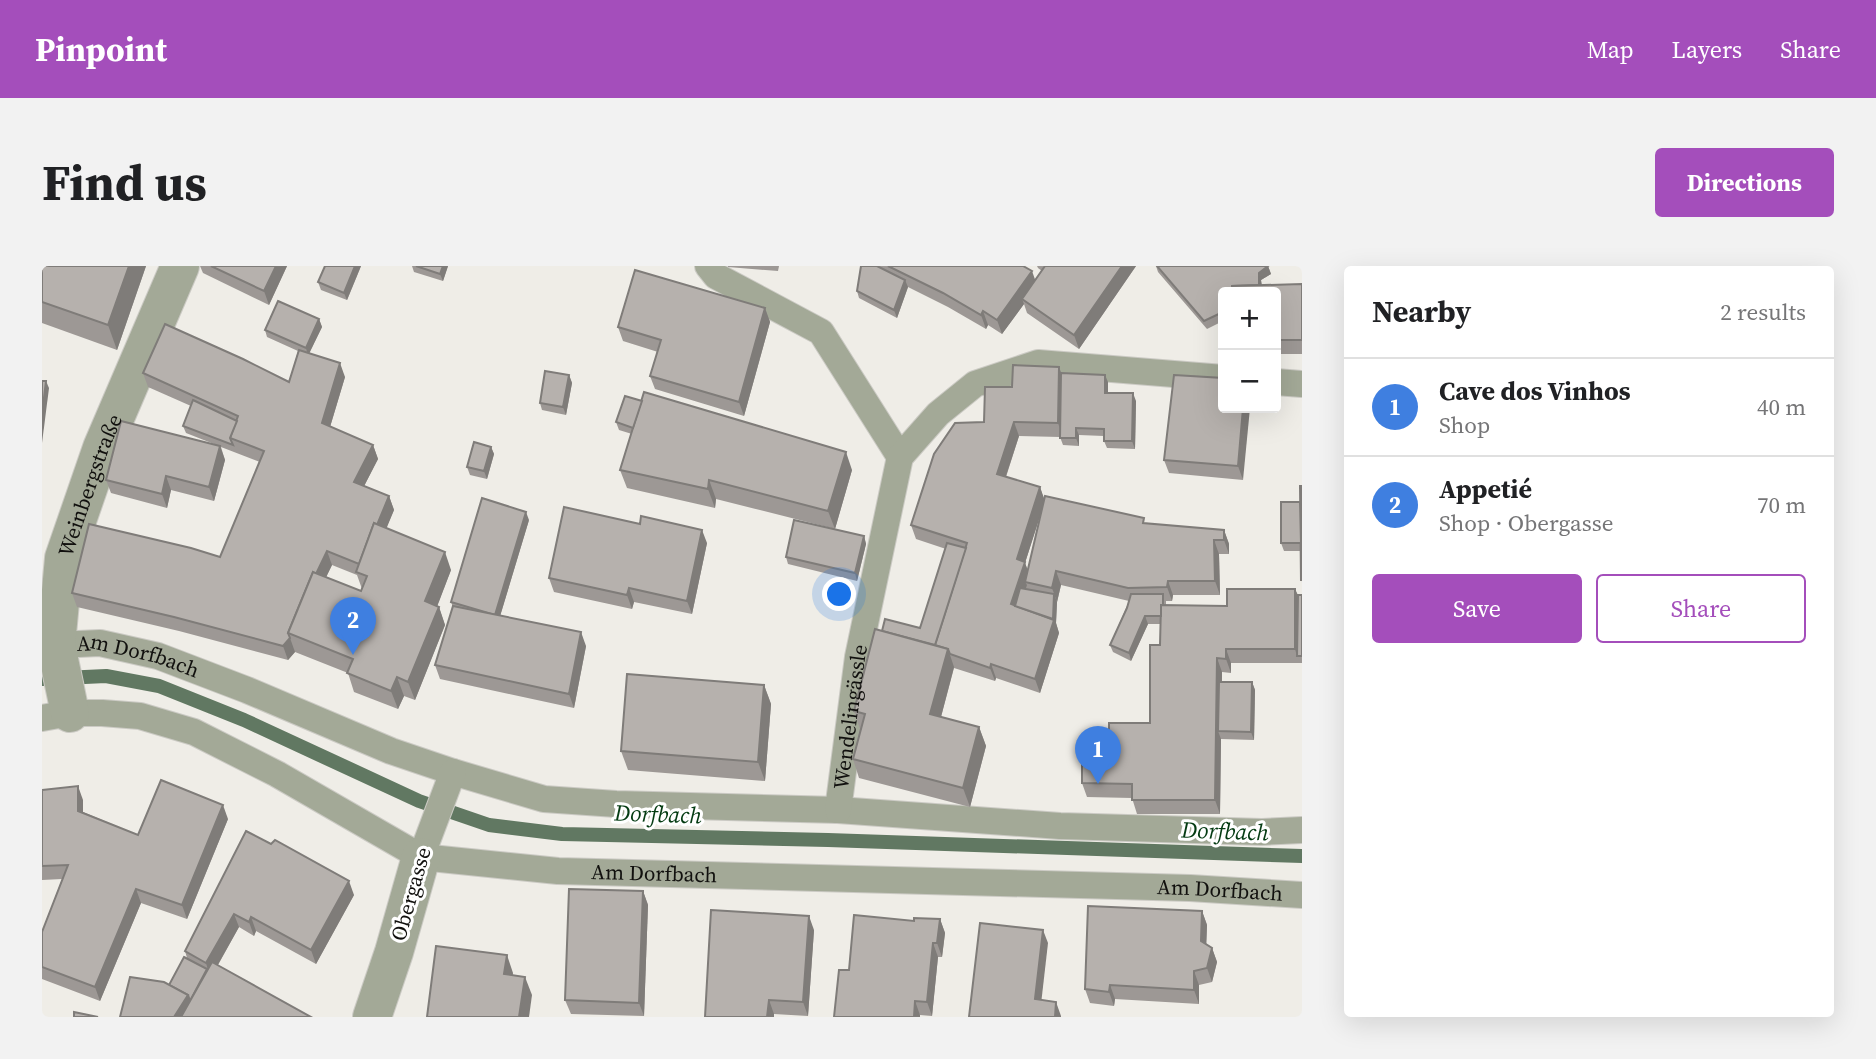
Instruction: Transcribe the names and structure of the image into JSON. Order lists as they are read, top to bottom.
{
  "streets": {
    "street": ["Weinbergstraße", "Obergasse"],
    "lane": ["Am Dorfbach", "Wendelingässle"]
  },
  "crossings": [
    ["Weinbergstraße", "Am Dorfbach"],
    ["Am Dorfbach", "Wendelingässle"],
    ["Am Dorfbach", "Obergasse"]
  ],
  "water": ["Dorfbach"],
  "page": {
    "header": "Pinpoint",
    "nav": ["Map", "Layers", "Share"],
    "buttons": [
      "Directions",
      ["Save", "Share"]
    ],
    "title": "Find us",
    "heading": ["Nearby", "2 results"],
    "map_buttons": ["+", "−"],
    "list": [
      {
        "mark": "1",
        "name": "Cave dos Vinhos",
        "note": "Shop",
        "value": "40 m"
      },
      {
        "mark": "2",
        "name": "Appetié",
        "note": "Shop · Obergasse",
        "value": "70 m"
      }
    ],
    "pins": ["2", "1"]
  }
}
